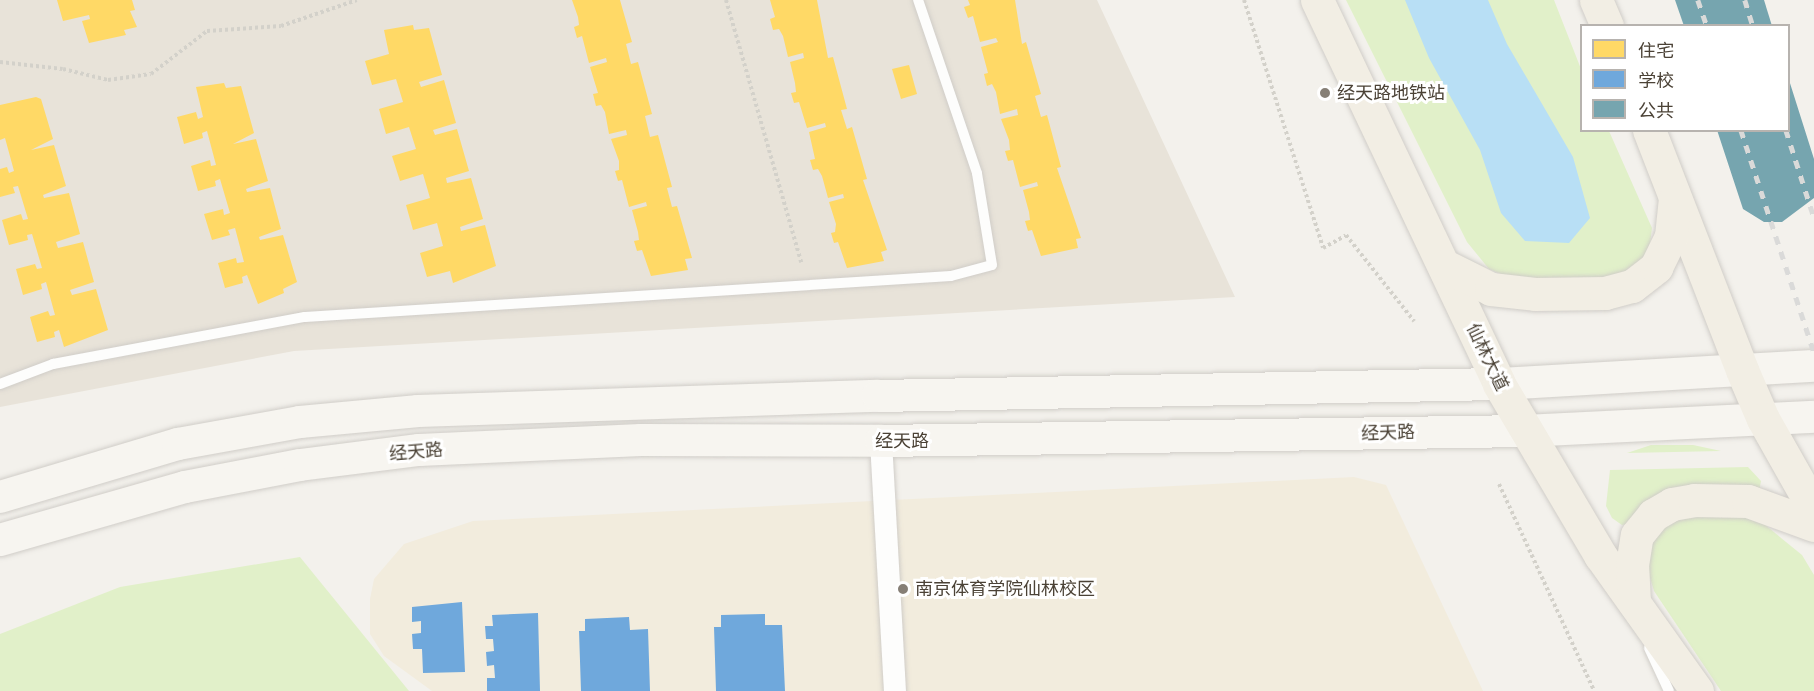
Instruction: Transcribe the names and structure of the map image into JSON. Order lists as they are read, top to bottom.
{
  "streets": {
    "main road": ["仙林大道", "经天路"]
  },
  "crossings": [
    ["仙林大道", "经天路"]
  ],
  "places": ["经天路地铁站", "南京体育学院仙林校区"],
  "legend": ["住宅", "学校", "公共"]
}
